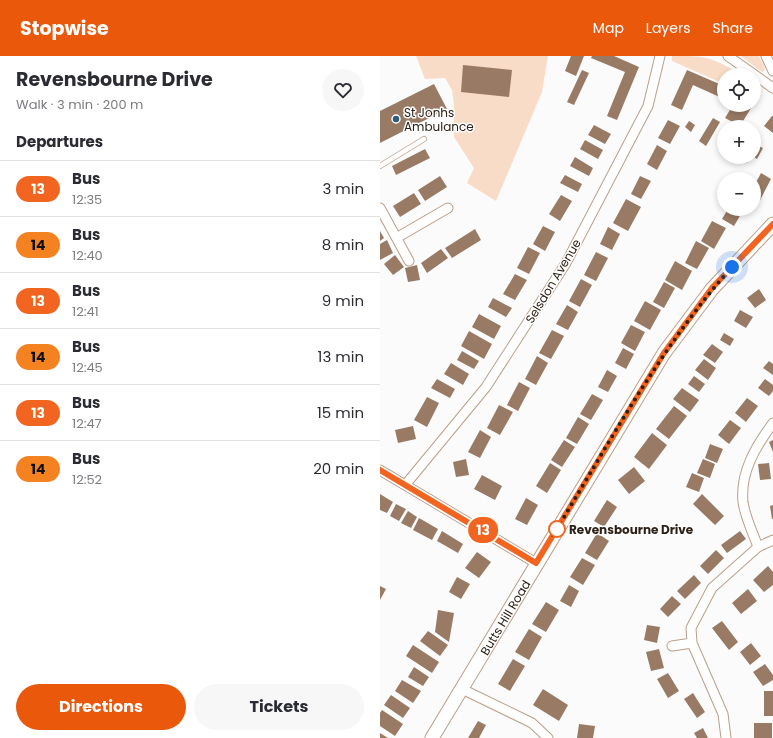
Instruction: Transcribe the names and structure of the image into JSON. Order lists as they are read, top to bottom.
{
  "streets": {
    "street": ["Selsdon Avenue", "Butts Hill Road"]
  },
  "places": ["St Jonhs Ambulance", "Revensbourne Drive"],
  "lines": ["bus line 13"],
  "page": {
    "header": "Stopwise",
    "nav": ["Map", "Layers", "Share"],
    "heading": [
      ["Revensbourne Drive", "Walk · 3 min · 200 m"],
      "Departures"
    ],
    "on_map": "13",
    "map_buttons": ["+", "−"],
    "list": [
      {
        "mark": "13",
        "name": "Bus",
        "note": "12:35",
        "value": "3 min"
      },
      {
        "mark": "14",
        "name": "Bus",
        "note": "12:40",
        "value": "8 min"
      },
      {
        "mark": "13",
        "name": "Bus",
        "note": "12:41",
        "value": "9 min"
      },
      {
        "mark": "14",
        "name": "Bus",
        "note": "12:45",
        "value": "13 min"
      },
      {
        "mark": "13",
        "name": "Bus",
        "note": "12:47",
        "value": "15 min"
      },
      {
        "mark": "14",
        "name": "Bus",
        "note": "12:52",
        "value": "20 min"
      }
    ],
    "buttons": ["Directions", "Tickets"]
  }
}
